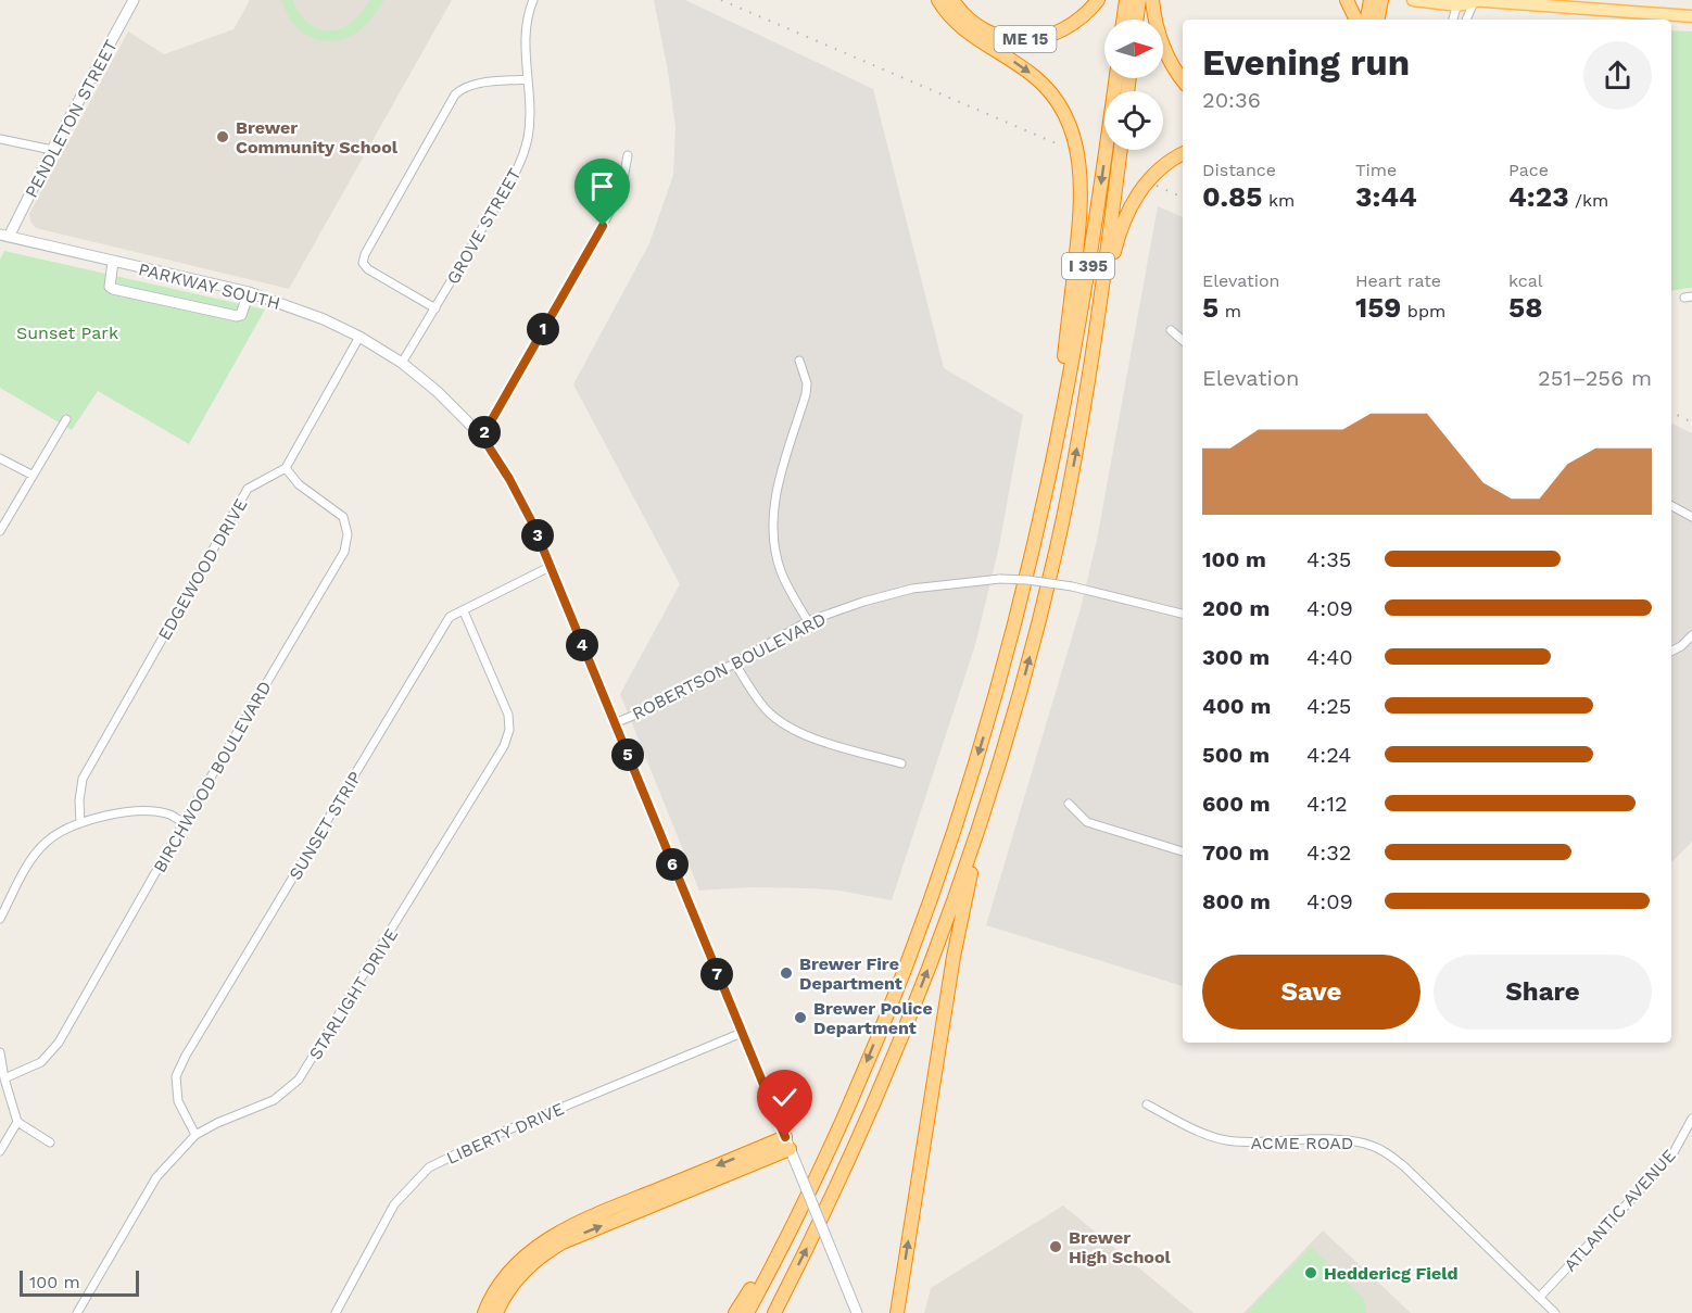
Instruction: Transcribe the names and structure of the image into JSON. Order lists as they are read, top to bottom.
{
  "streets": {
    "highway": ["ME 15", "I 395"],
    "main road": ["PENDLETON STREET", "PARKWAY SOUTH"],
    "street": [
      "GROVE STREET",
      "EDGEWOOD DRIVE",
      "ROBERTSON BOULEVARD",
      "BIRCHWOOD BOULEVARD",
      "SUNSET STRIP",
      "STARLIGHT DRIVE",
      "LIBERTY DRIVE",
      "ACME ROAD",
      "ATLANTIC AVENUE"
    ]
  },
  "crossings": [
    ["PENDLETON STREET", "PARKWAY SOUTH"],
    ["GROVE STREET", "PARKWAY SOUTH"],
    ["PARKWAY SOUTH", "ROBERTSON BOULEVARD"],
    ["PARKWAY SOUTH", "SUNSET STRIP"],
    ["PARKWAY SOUTH", "LIBERTY DRIVE"],
    ["EDGEWOOD DRIVE", "BIRCHWOOD BOULEVARD"],
    ["SUNSET STRIP", "STARLIGHT DRIVE"],
    ["ACME ROAD", "ATLANTIC AVENUE"]
  ],
  "parks": ["Sunset Park"],
  "places": [
    "Brewer Community School",
    "Brewer Fire Department",
    "Brewer Police Department",
    "Brewer High School",
    "Heddericg Field"
  ],
  "scale_bar": "100 m",
  "north": "right",
  "page": {
    "heading": ["Evening run", "20:36"],
    "stats": [
      ["Distance", "0.85 km"],
      ["Time", "3:44"],
      ["Pace", "4:23 /km"],
      ["Elevation", "5 m"],
      ["Heart rate", "159 bpm"],
      ["kcal", "58"]
    ],
    "pins": [
      "1",
      "2",
      "3",
      "4",
      "5",
      "6",
      "7"
    ],
    "chart": ["Elevation", "251–256 m"],
    "list": [
      {
        "name": "100 m",
        "note": "4:35"
      },
      {
        "name": "200 m",
        "note": "4:09"
      },
      {
        "name": "300 m",
        "note": "4:40"
      },
      {
        "name": "400 m",
        "note": "4:25"
      },
      {
        "name": "500 m",
        "note": "4:24"
      },
      {
        "name": "600 m",
        "note": "4:12"
      },
      {
        "name": "700 m",
        "note": "4:32"
      },
      {
        "name": "800 m",
        "note": "4:09"
      }
    ],
    "buttons": ["Save", "Share"],
    "scale": "100 m"
  }
}
